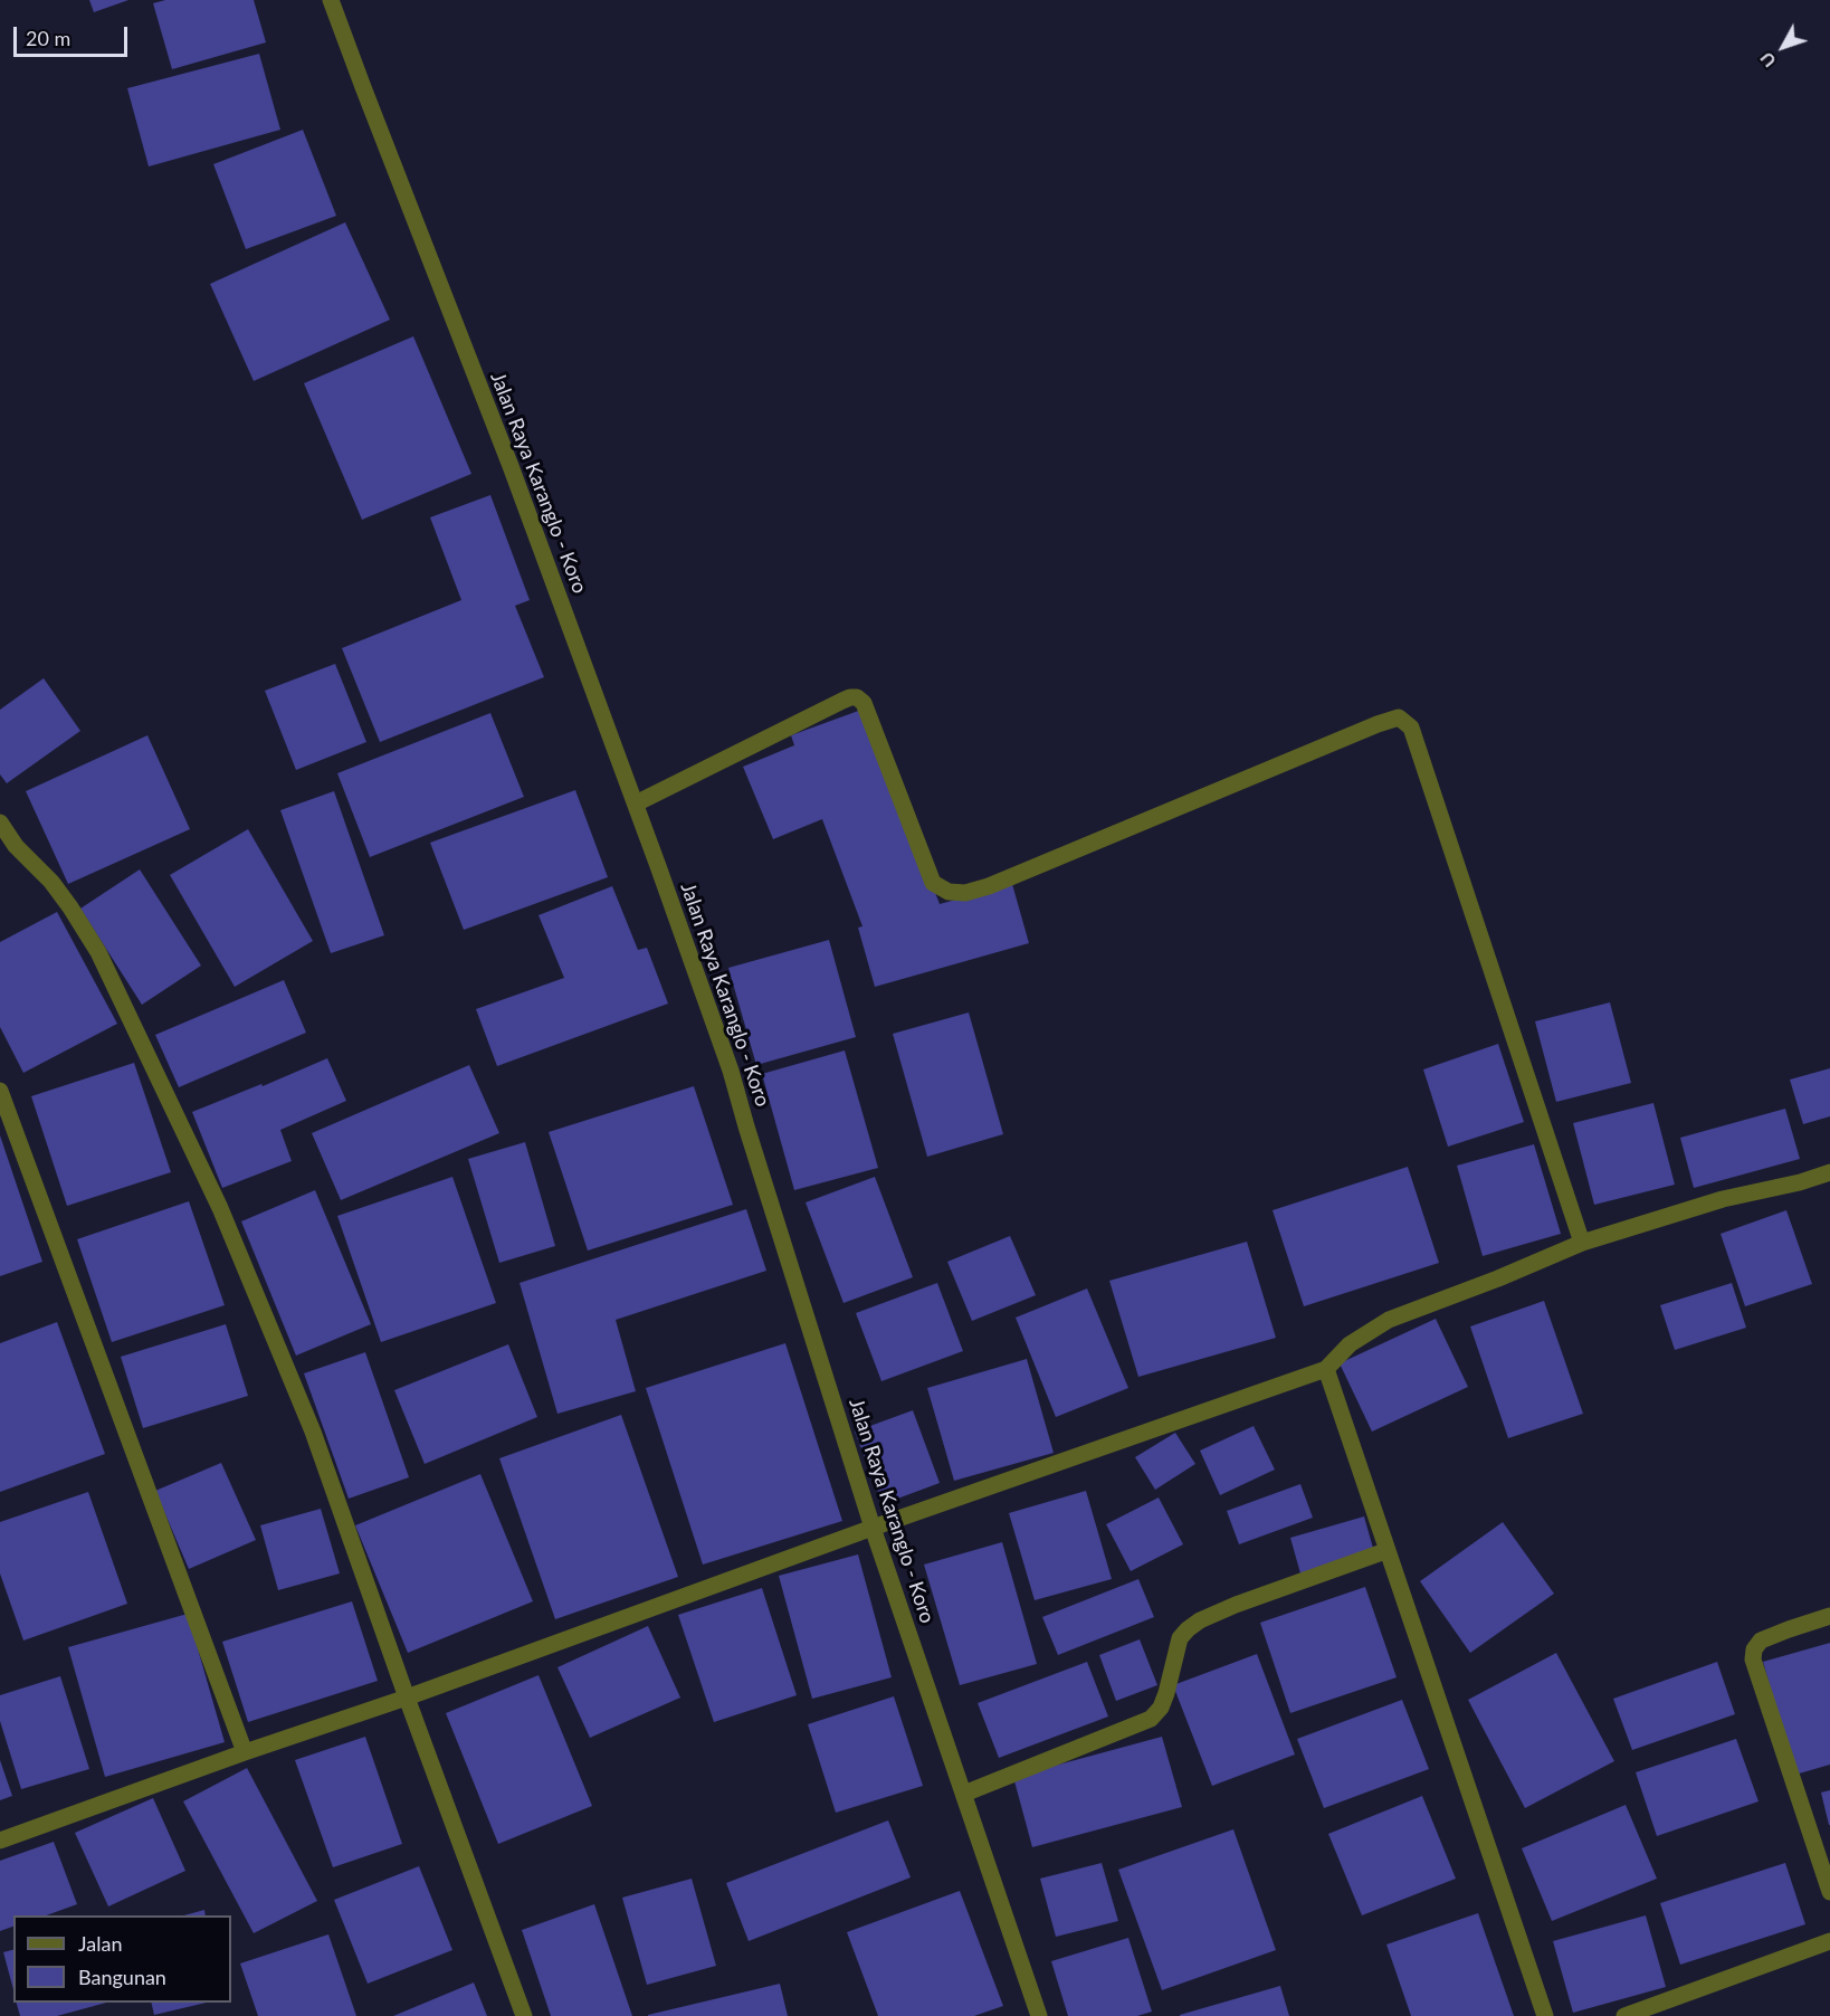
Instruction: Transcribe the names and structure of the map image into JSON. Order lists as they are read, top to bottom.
{
  "streets": {
    "street": ["Jalan Raya Karanglo - Koro"]
  },
  "legend": ["Jalan", "Bangunan"],
  "scale_bar": "20 m",
  "north": "bottom left"
}
